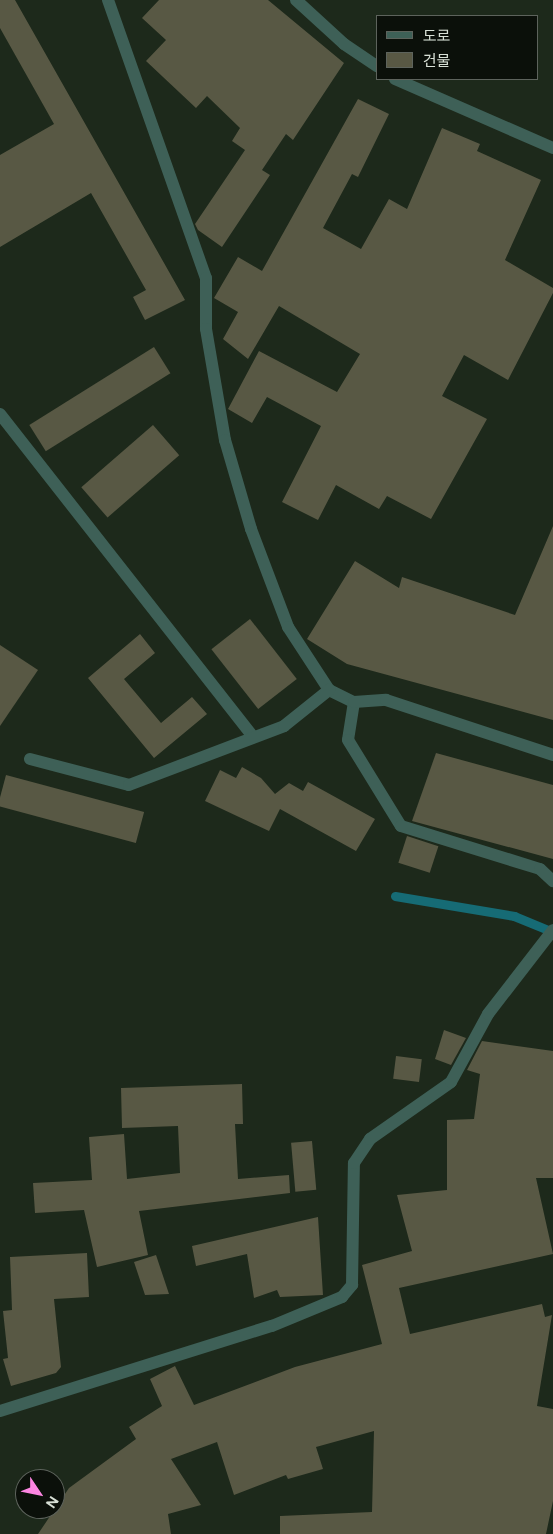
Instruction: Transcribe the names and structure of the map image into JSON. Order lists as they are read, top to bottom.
{
  "legend": ["도로", "건물"],
  "north": "bottom right"
}
